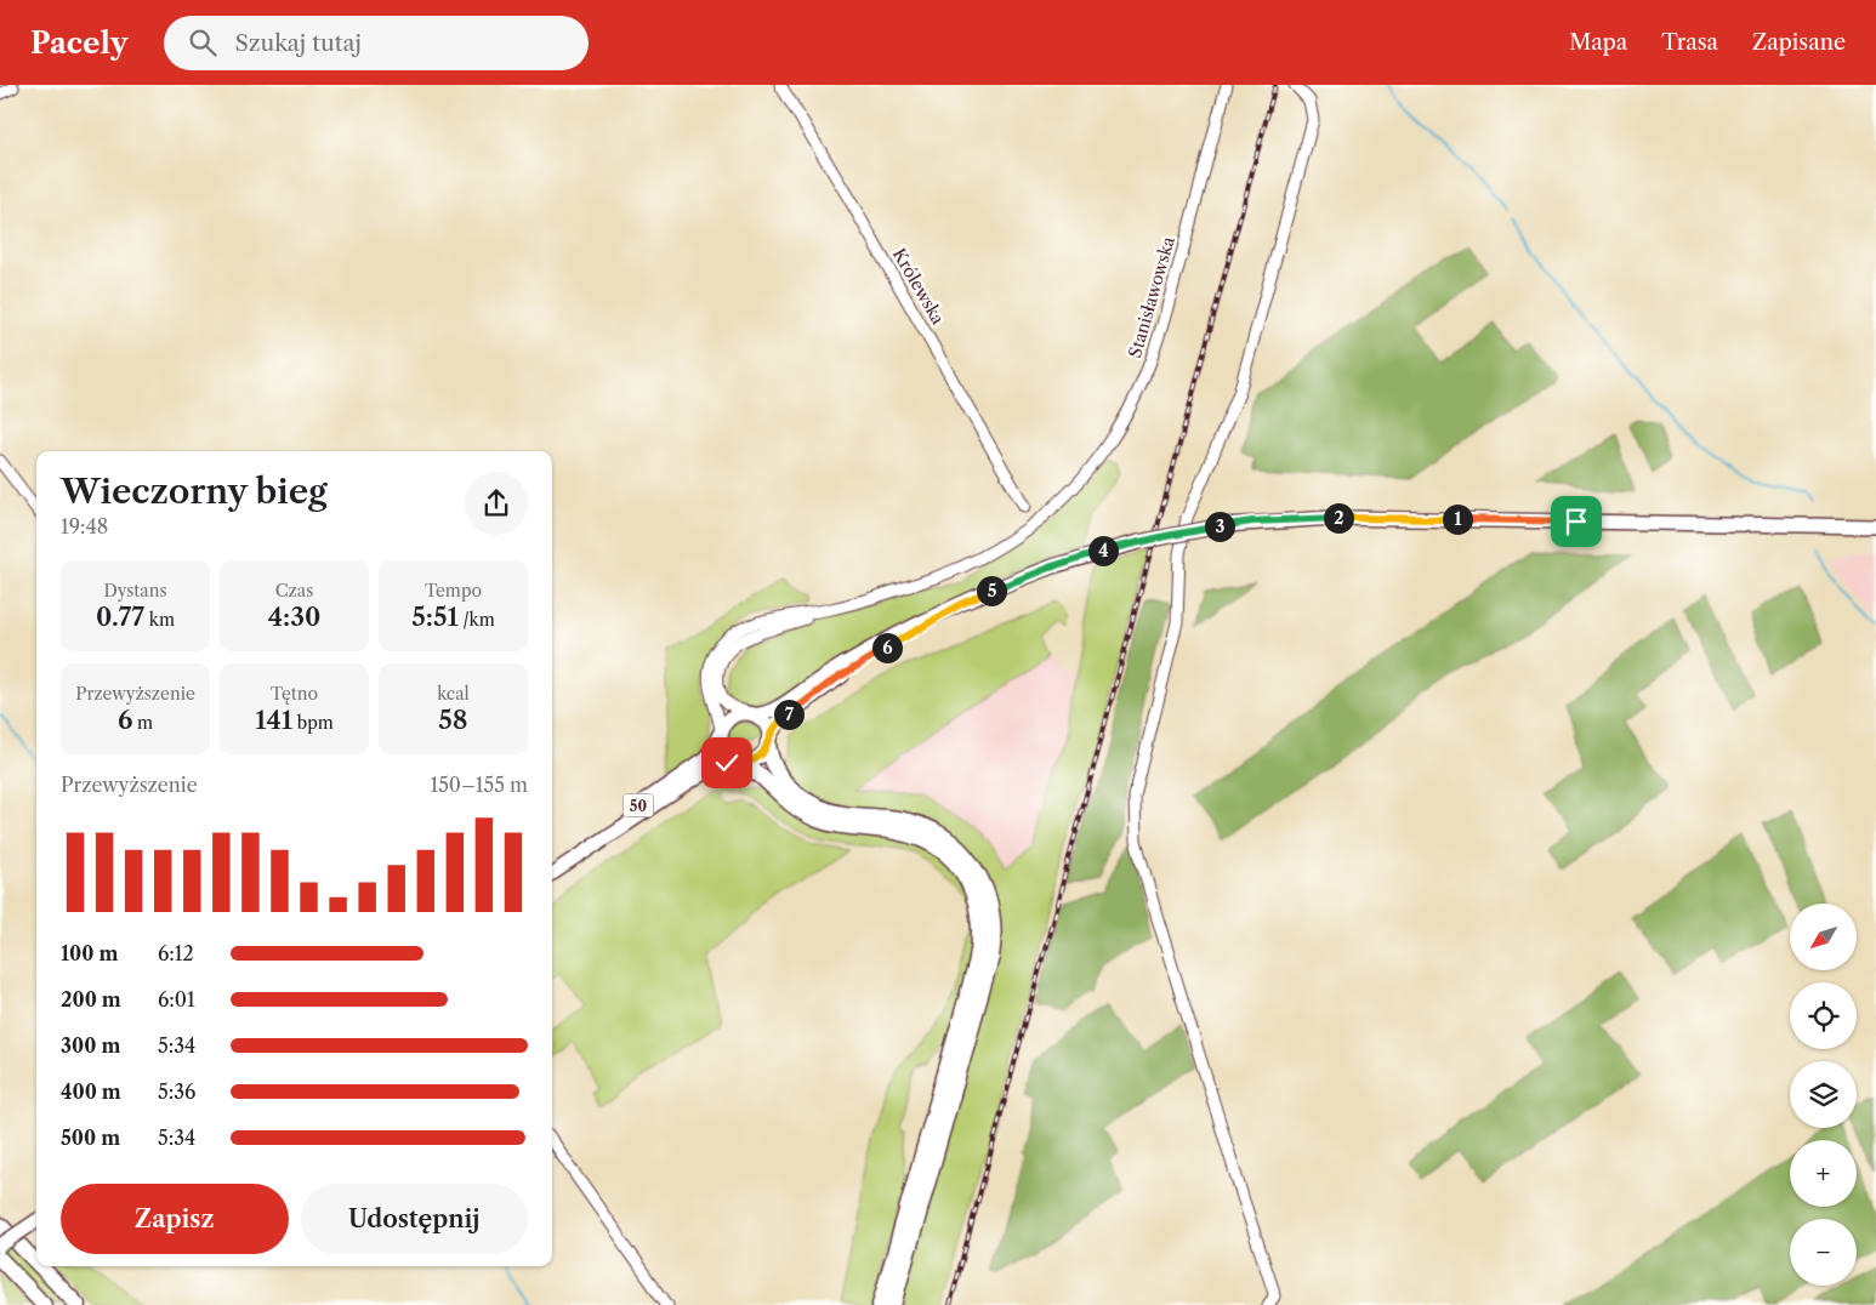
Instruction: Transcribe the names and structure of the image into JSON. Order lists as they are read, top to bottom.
{
  "streets": {
    "main road": ["50"],
    "street": ["Królewska", "Stanisławowska"]
  },
  "north": "bottom left",
  "page": {
    "header": "Pacely",
    "search": "Szukaj tutaj",
    "nav": ["Mapa", "Trasa", "Zapisane"],
    "heading": ["Wieczorny bieg", "19:48"],
    "pins": [
      "2",
      "1",
      "3",
      "4",
      "5",
      "6",
      "7"
    ],
    "stats": [
      ["Dystans", "0.77 km"],
      ["Czas", "4:30"],
      ["Tempo", "5:51 /km"],
      ["Przewyższenie", "6 m"],
      ["Tętno", "141 bpm"],
      ["kcal", "58"]
    ],
    "chart": ["Przewyższenie", "150–155 m"],
    "map_buttons": ["+", "−"],
    "list": [
      {
        "name": "100 m",
        "note": "6:12"
      },
      {
        "name": "200 m",
        "note": "6:01"
      },
      {
        "name": "300 m",
        "note": "5:34"
      },
      {
        "name": "400 m",
        "note": "5:36"
      },
      {
        "name": "500 m",
        "note": "5:34"
      }
    ],
    "buttons": ["Zapisz", "Udostępnij"]
  }
}
